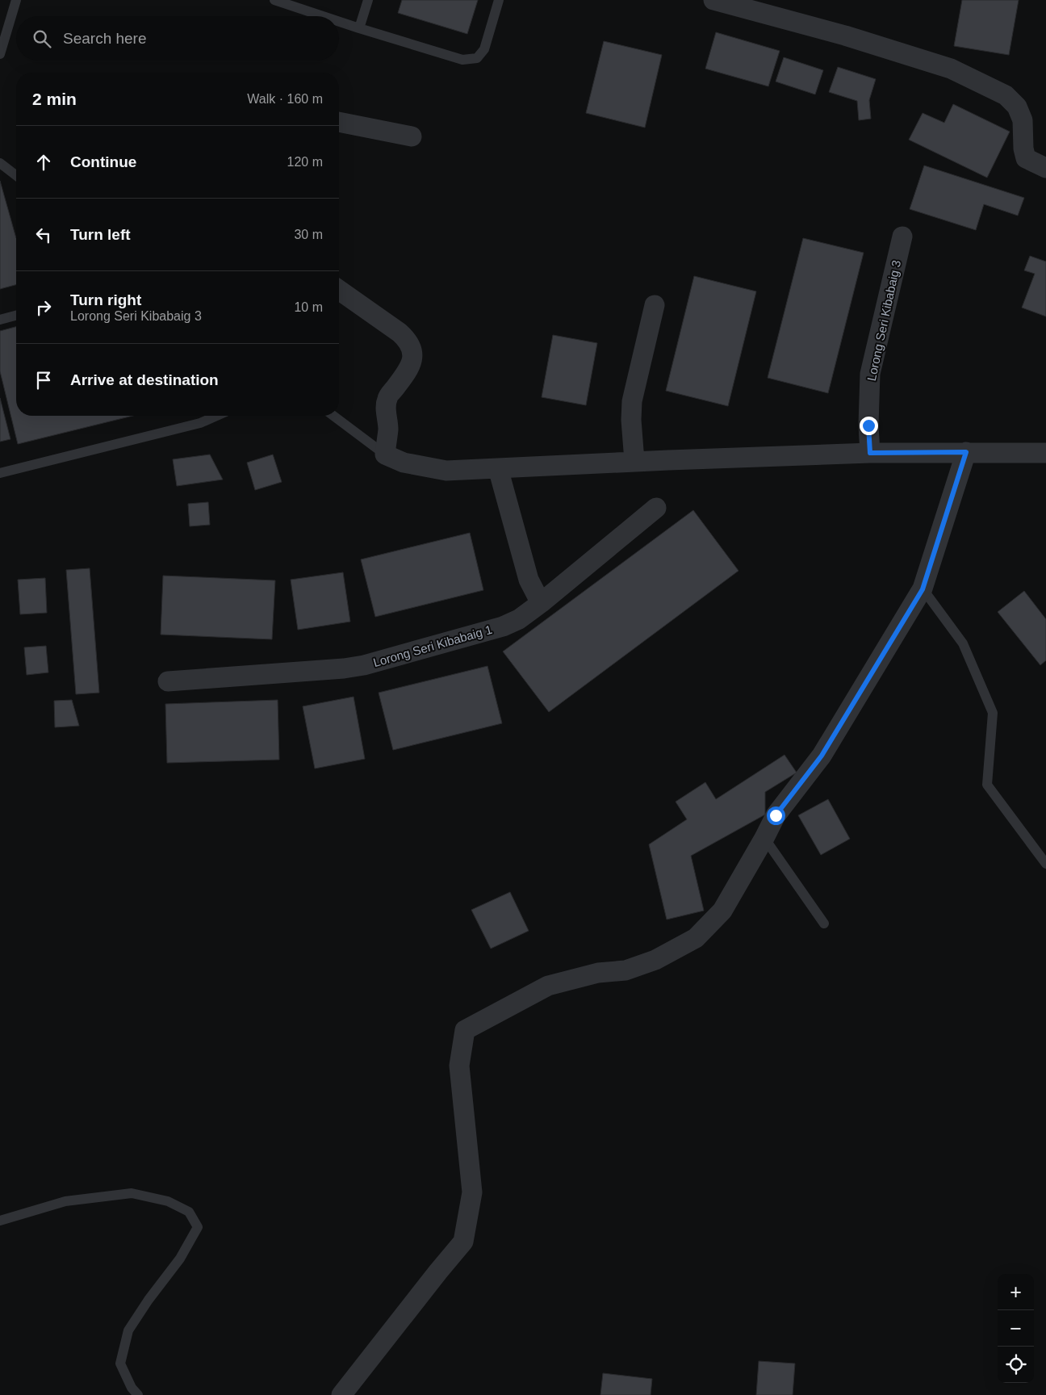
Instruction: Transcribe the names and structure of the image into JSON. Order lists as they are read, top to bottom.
{
  "streets": {
    "street": ["Lorong Seri Kibabaig 3", "Lorong Seri Kibabaig 1"]
  },
  "page": {
    "search": "Search here",
    "heading": ["2 min", "Walk · 160 m"],
    "list": [
      ["Continue", "120 m"],
      ["Turn left", "30 m"],
      ["Turn right", "Lorong Seri Kibabaig 3", "10 m"],
      "Arrive at destination"
    ],
    "map_buttons": ["+", "−"]
  }
}
